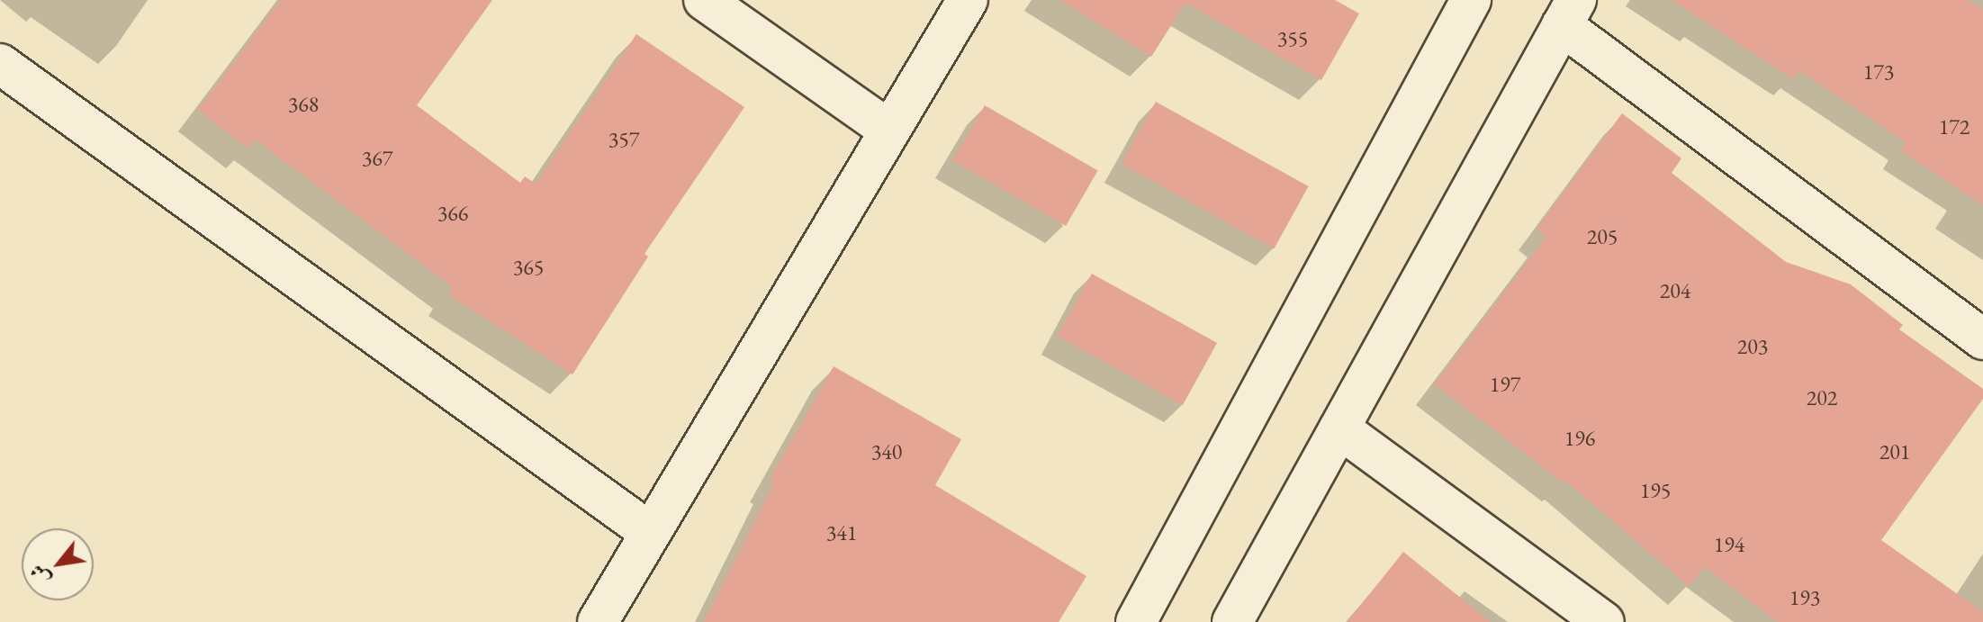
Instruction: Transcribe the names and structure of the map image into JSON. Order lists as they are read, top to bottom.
{
  "house_numbers": [
    "355",
    "173",
    "368",
    "172",
    "357",
    "367",
    "366",
    "205",
    "365",
    "204",
    "203",
    "197",
    "202",
    "196",
    "340",
    "201",
    "195",
    "341",
    "194",
    "193"
  ],
  "north": "bottom left"
}
